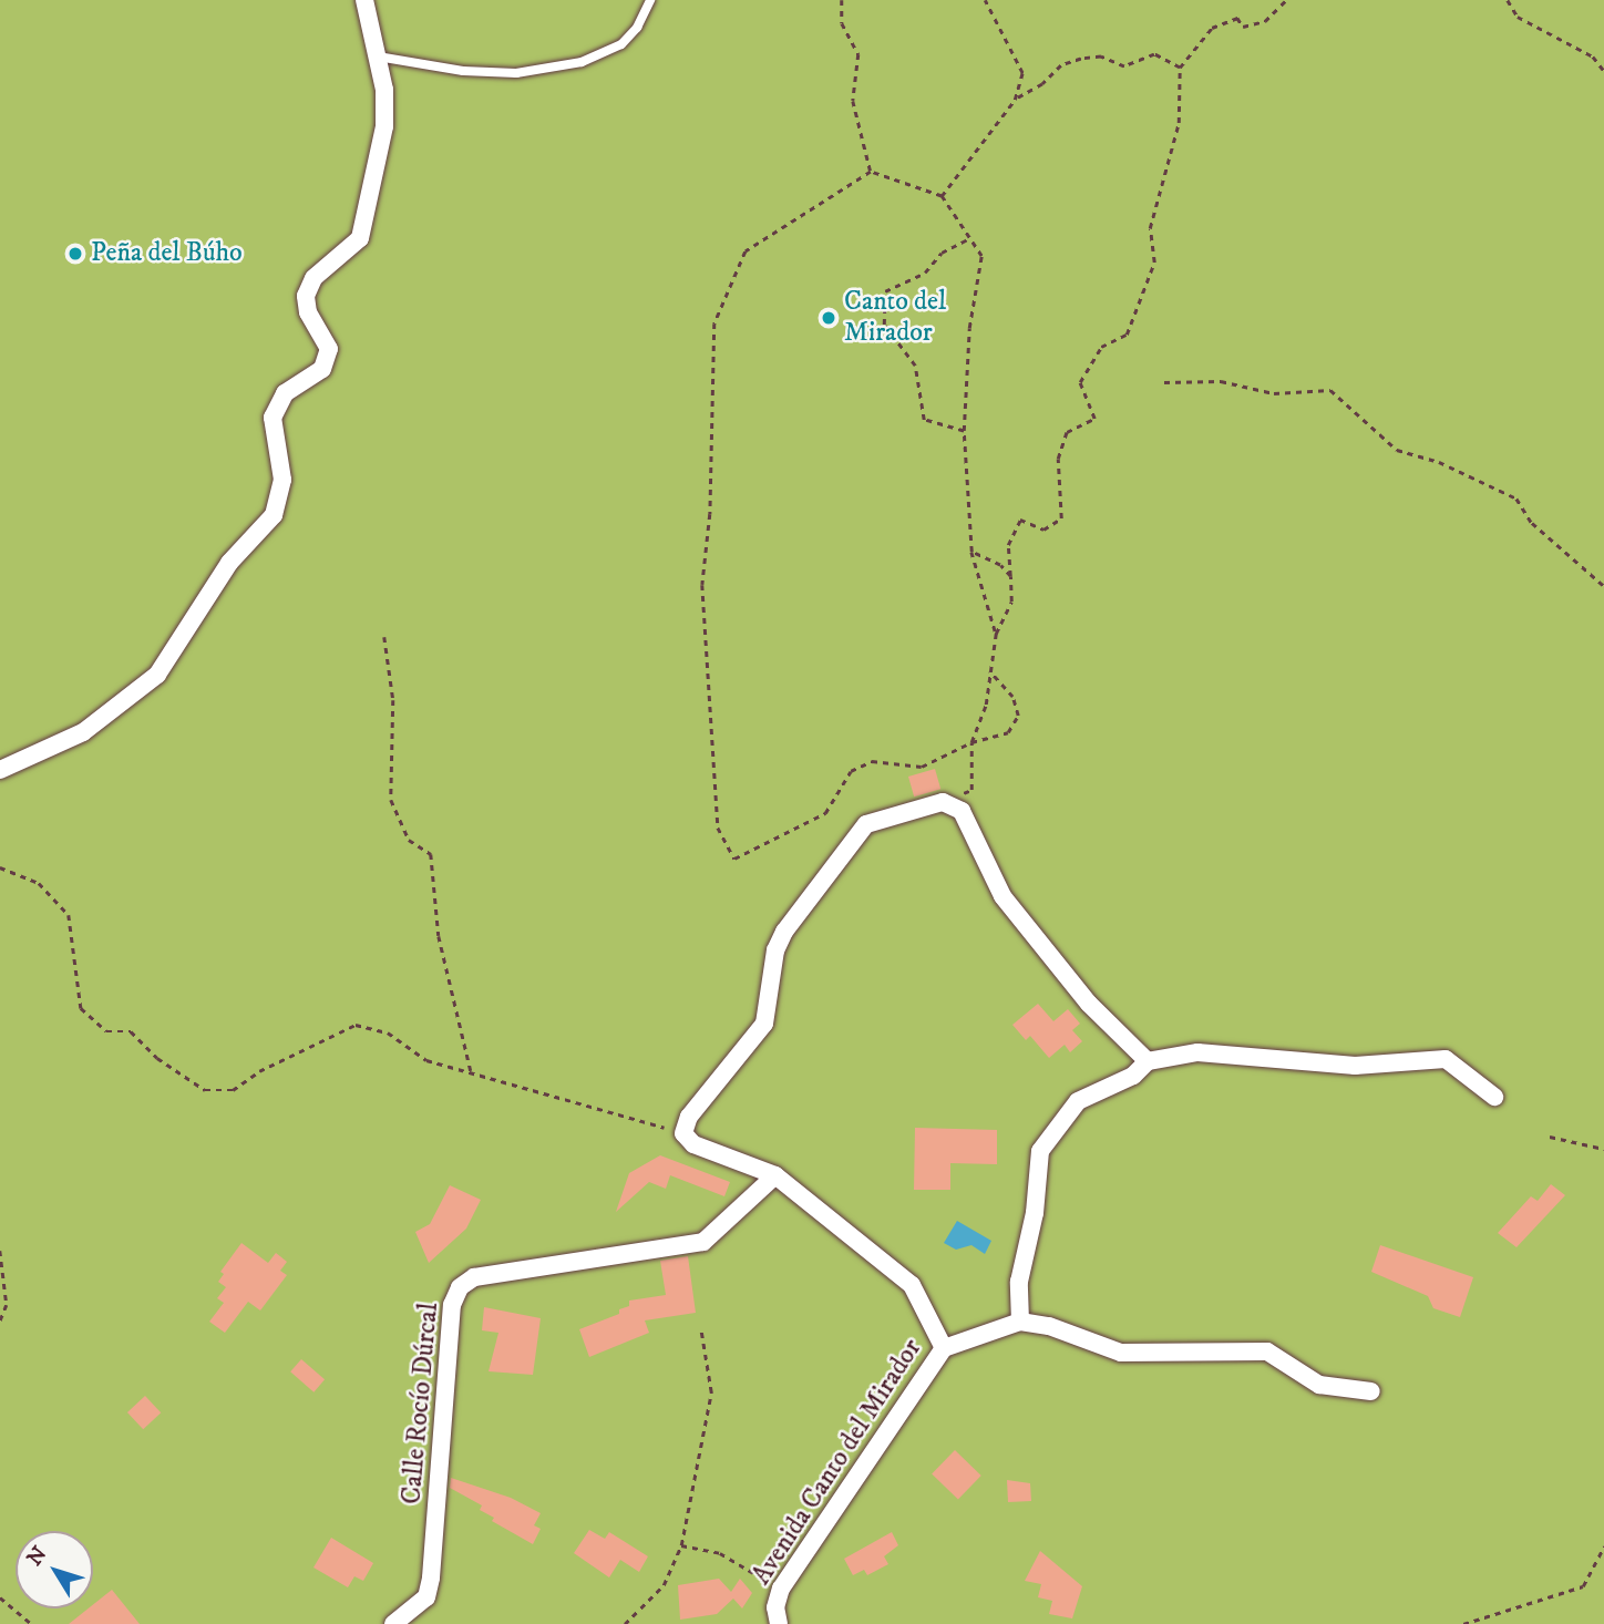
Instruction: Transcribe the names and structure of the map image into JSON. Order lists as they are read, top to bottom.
{
  "streets": {
    "street": ["Calle Rocío Dúrcal", "Avenida Canto del Mirador"]
  },
  "crossings": [
    ["Calle Rocío Dúrcal", "Avenida Canto del Mirador"]
  ],
  "places": ["Peña del Búho", "Canto del Mirador"],
  "north": "top left"
}
